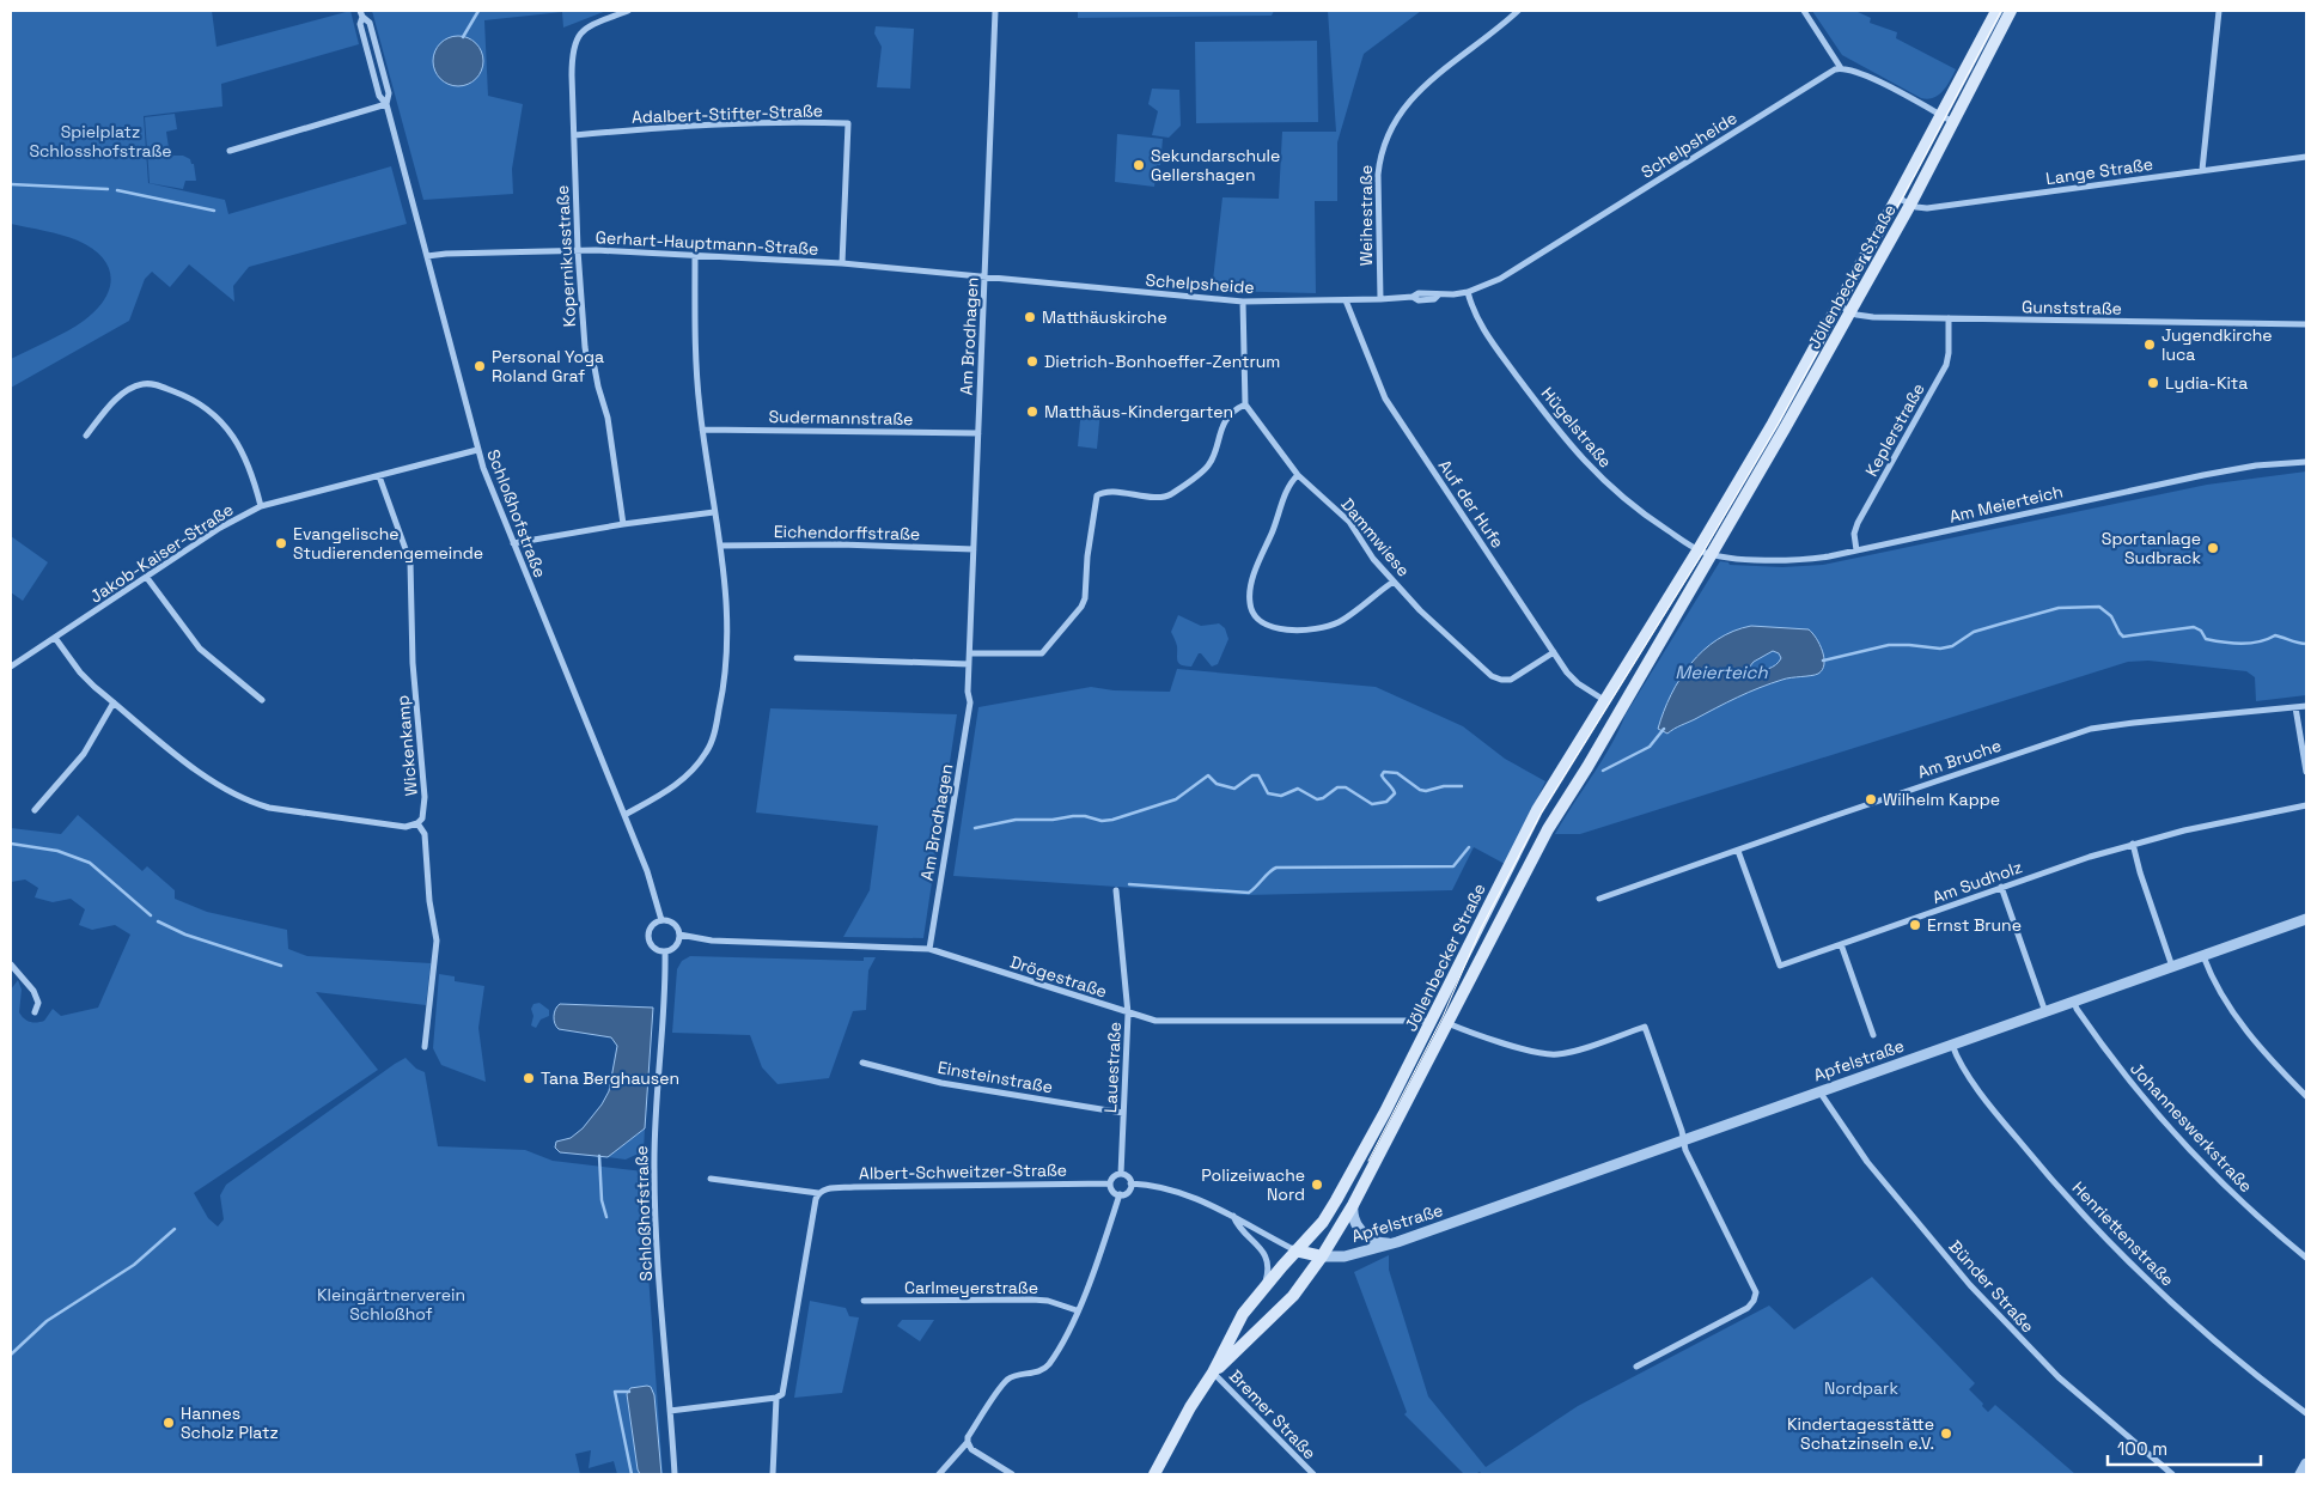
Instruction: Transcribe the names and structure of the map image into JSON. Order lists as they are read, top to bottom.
{
  "streets": {
    "main road": ["Jöllenbecker Straße"],
    "street": [
      "Adalbert-Stifter-Straße",
      "Schelpsheide",
      "Lange Straße",
      "Weihestraße",
      "Gerhart-Hauptmann-Straße",
      "Kopernikusstraße",
      "Gunststraße",
      "Am Brodhagen",
      "Sudermannstraße",
      "Hügelstraße",
      "Keplerstraße",
      "Auf der Hufe",
      "Am Meierteich",
      "Schloßhofstraße",
      "Eichendorffstraße",
      "Dammwiese",
      "Jakob-Kaiser-Straße",
      "Wickenkamp",
      "Am Bruche",
      "Am Sudholz",
      "Drögestraße",
      "Apfelstraße",
      "Lauestraße",
      "Einsteinstraße",
      "Johanneswerkstraße",
      "Albert-Schweitzer-Straße",
      "Henriettenstraße",
      "Bünder Straße",
      "Carlmeyerstraße",
      "Bremer Straße"
    ]
  },
  "crossings": [
    ["Adalbert-Stifter-Straße", "Gerhart-Hauptmann-Straße"],
    ["Adalbert-Stifter-Straße", "Kopernikusstraße"],
    ["Schelpsheide", "Weihestraße"],
    ["Schelpsheide", "Gerhart-Hauptmann-Straße"],
    ["Schelpsheide", "Am Brodhagen"],
    ["Schelpsheide", "Hügelstraße"],
    ["Schelpsheide", "Auf der Hufe"],
    ["Lange Straße", "Jöllenbecker Straße"],
    ["Gerhart-Hauptmann-Straße", "Kopernikusstraße"],
    ["Gerhart-Hauptmann-Straße", "Am Brodhagen"],
    ["Gerhart-Hauptmann-Straße", "Schloßhofstraße"],
    ["Jöllenbecker Straße", "Gunststraße"],
    ["Jöllenbecker Straße", "Hügelstraße"],
    ["Jöllenbecker Straße", "Auf der Hufe"],
    ["Jöllenbecker Straße", "Am Meierteich"],
    ["Jöllenbecker Straße", "Drögestraße"],
    ["Jöllenbecker Straße", "Apfelstraße"],
    ["Jöllenbecker Straße", "Bremer Straße"],
    ["Gunststraße", "Keplerstraße"],
    ["Am Brodhagen", "Sudermannstraße"],
    ["Am Brodhagen", "Eichendorffstraße"],
    ["Am Brodhagen", "Drögestraße"],
    ["Keplerstraße", "Am Meierteich"],
    ["Auf der Hufe", "Dammwiese"],
    ["Schloßhofstraße", "Jakob-Kaiser-Straße"],
    ["Schloßhofstraße", "Drögestraße"],
    ["Jakob-Kaiser-Straße", "Wickenkamp"],
    ["Am Bruche", "Am Sudholz"],
    ["Am Sudholz", "Apfelstraße"],
    ["Drögestraße", "Lauestraße"],
    ["Apfelstraße", "Johanneswerkstraße"],
    ["Apfelstraße", "Henriettenstraße"],
    ["Apfelstraße", "Bünder Straße"],
    ["Lauestraße", "Einsteinstraße"],
    ["Lauestraße", "Albert-Schweitzer-Straße"]
  ],
  "water": ["Meierteich"],
  "parks": ["Spielplatz Schlosshofstraße", "Kleingärtnerverein Schloßhof", "Nordpark"],
  "places": [
    "Sekundarschule Gellershagen",
    "Matthäuskirche",
    "Jugendkirche luca",
    "Dietrich-Bonhoeffer-Zentrum",
    "Personal Yoga Roland Graf",
    "Lydia-Kita",
    "Matthäus-Kindergarten",
    "Evangelische Studierendengemeinde",
    "Sportanlage Sudbrack",
    "Wilhelm Kappe",
    "Ernst Brune",
    "Tana Berghausen",
    "Polizeiwache Nord",
    "Hannes Scholz Platz",
    "Kindertagesstätte Schatzinseln e.V."
  ],
  "scale_bar": "100 m"
}
